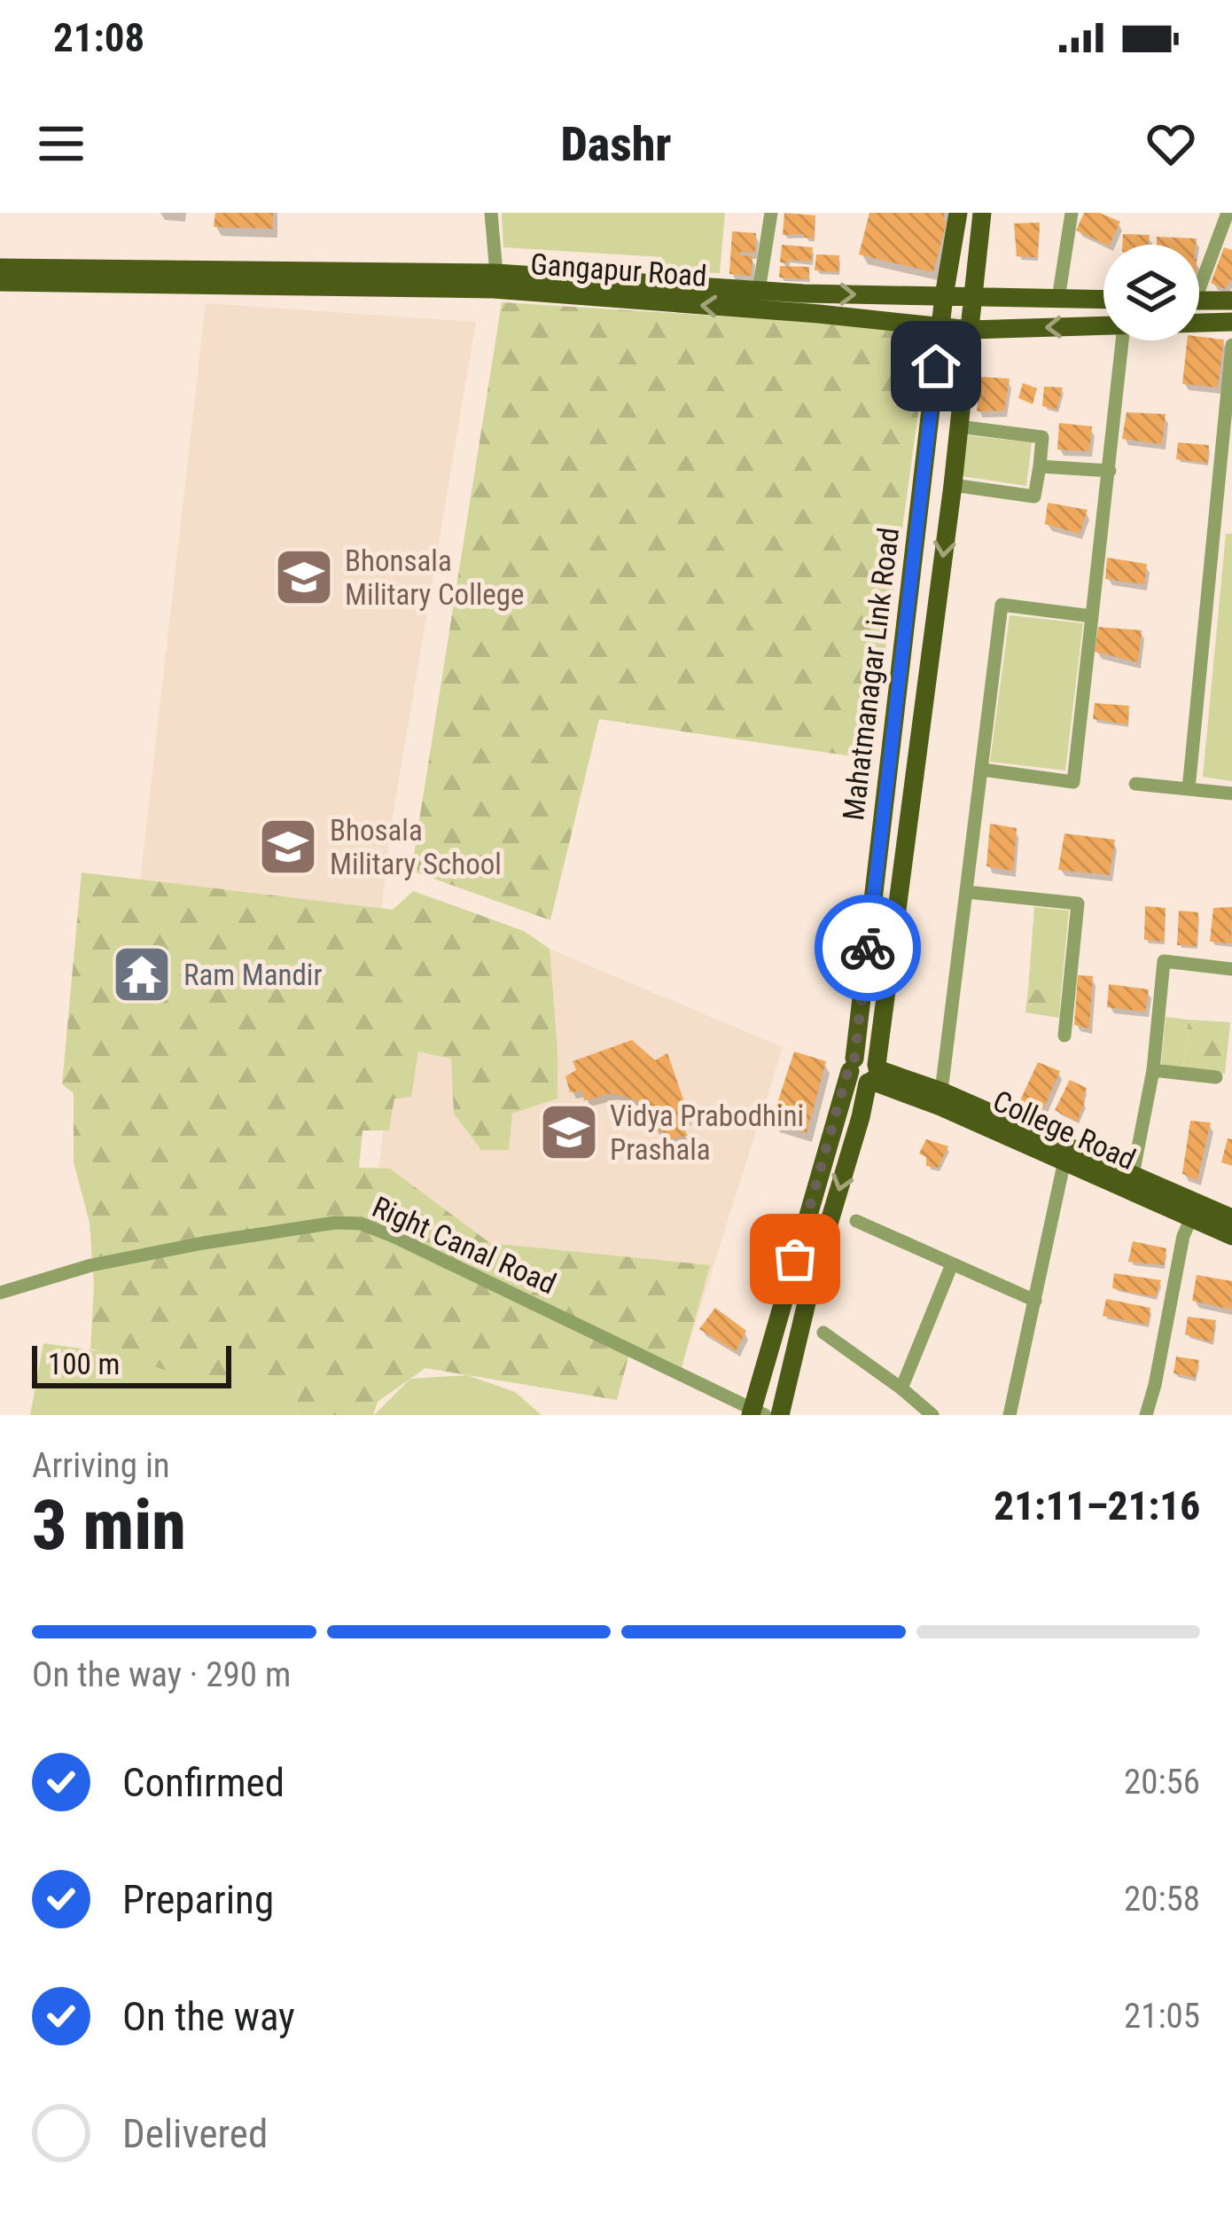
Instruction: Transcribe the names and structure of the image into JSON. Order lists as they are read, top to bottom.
{
  "streets": {
    "main road": ["Gangapur Road", "Mahatmanagar Link Road", "College Road"],
    "street": ["Right Canal Road"]
  },
  "crossings": [
    ["Gangapur Road", "Mahatmanagar Link Road"],
    ["Mahatmanagar Link Road", "College Road"],
    ["Mahatmanagar Link Road", "Right Canal Road"]
  ],
  "places": {
    "school or university": ["Bhonsala Military College", "Bhosala Military School", "Vidya Prabodhini Prashala"],
    "temple": ["Ram Mandir"]
  },
  "scale_bar": "100 m",
  "page": {
    "status": "21:08",
    "header": "Dashr",
    "scale": "100 m",
    "heading": ["3 min", "Arriving in", "21:11–21:16"],
    "bar": "On the way · 290 m",
    "list": [
      ["Confirmed", "20:56"],
      ["Preparing", "20:58"],
      ["On the way", "21:05"],
      "Delivered"
    ]
  }
}
